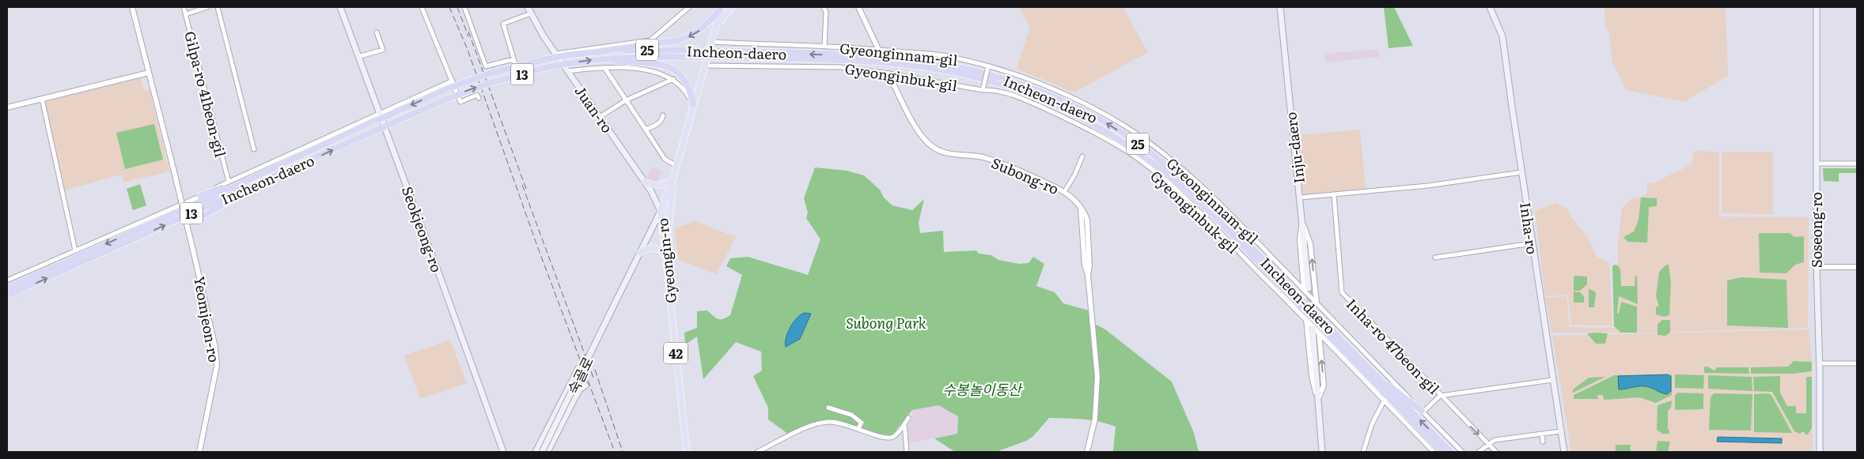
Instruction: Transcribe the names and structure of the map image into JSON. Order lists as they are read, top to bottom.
{
  "streets": {
    "highway": ["25", "Incheon-daero", "13"],
    "main road": [
      "Juan-ro",
      "Inju-daero",
      "Inha-ro",
      "Seokjeong-ro",
      "Soseong-ro",
      "Gyeongin-ro",
      "42",
      "숙골로"
    ],
    "street": [
      "Gyeonginnam-gil",
      "Gyeonginbuk-gil",
      "Gilpa-ro 41beon-gil",
      "Subong-ro",
      "Yeomjeon-ro",
      "Inha-ro 47beon-gil"
    ]
  },
  "crossings": [
    ["Gyeonginnam-gil", "Inju-daero"],
    ["Gyeonginnam-gil", "Gyeongin-ro"],
    ["Gyeonginbuk-gil", "Subong-ro"],
    ["Gyeonginbuk-gil", "Gyeongin-ro"],
    ["Juan-ro", "Gyeongin-ro"],
    ["Juan-ro", "숙골로"],
    ["Gyeongin-ro", "숙골로"]
  ],
  "parks": ["Subong Park", "수봉놀이동산"]
}
